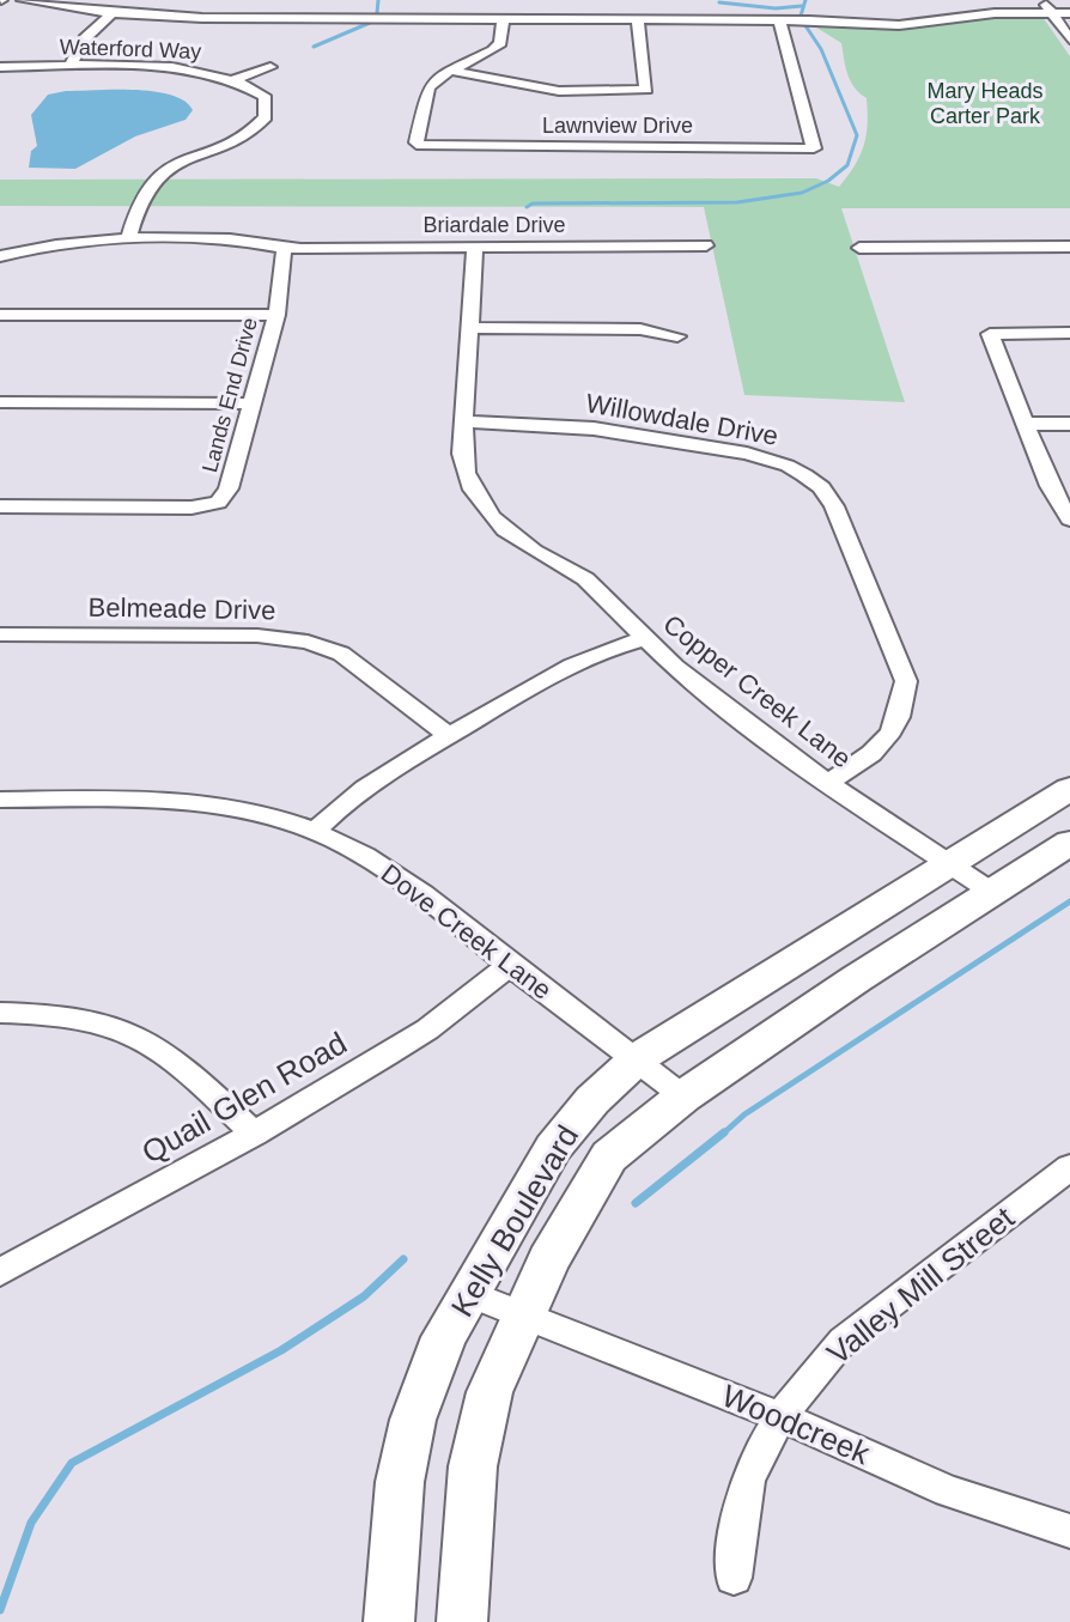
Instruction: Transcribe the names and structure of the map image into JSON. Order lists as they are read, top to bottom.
{
  "streets": {
    "main road": ["Kelly Boulevard"],
    "street": [
      "Waterford Way",
      "Lawnview Drive",
      "Briardale Drive",
      "Lands End Drive",
      "Willowdale Drive",
      "Belmeade Drive",
      "Copper Creek Lane",
      "Dove Creek Lane",
      "Quail Glen Road",
      "Valley Mill Street",
      "Woodcreek"
    ]
  },
  "crossings": [
    ["Waterford Way", "Briardale Drive"],
    ["Briardale Drive", "Lands End Drive"],
    ["Briardale Drive", "Copper Creek Lane"],
    ["Willowdale Drive", "Copper Creek Lane"],
    ["Copper Creek Lane", "Kelly Boulevard"],
    ["Dove Creek Lane", "Quail Glen Road"],
    ["Dove Creek Lane", "Kelly Boulevard"],
    ["Kelly Boulevard", "Woodcreek"],
    ["Valley Mill Street", "Woodcreek"]
  ],
  "parks": ["Mary Heads Carter Park"]
}
